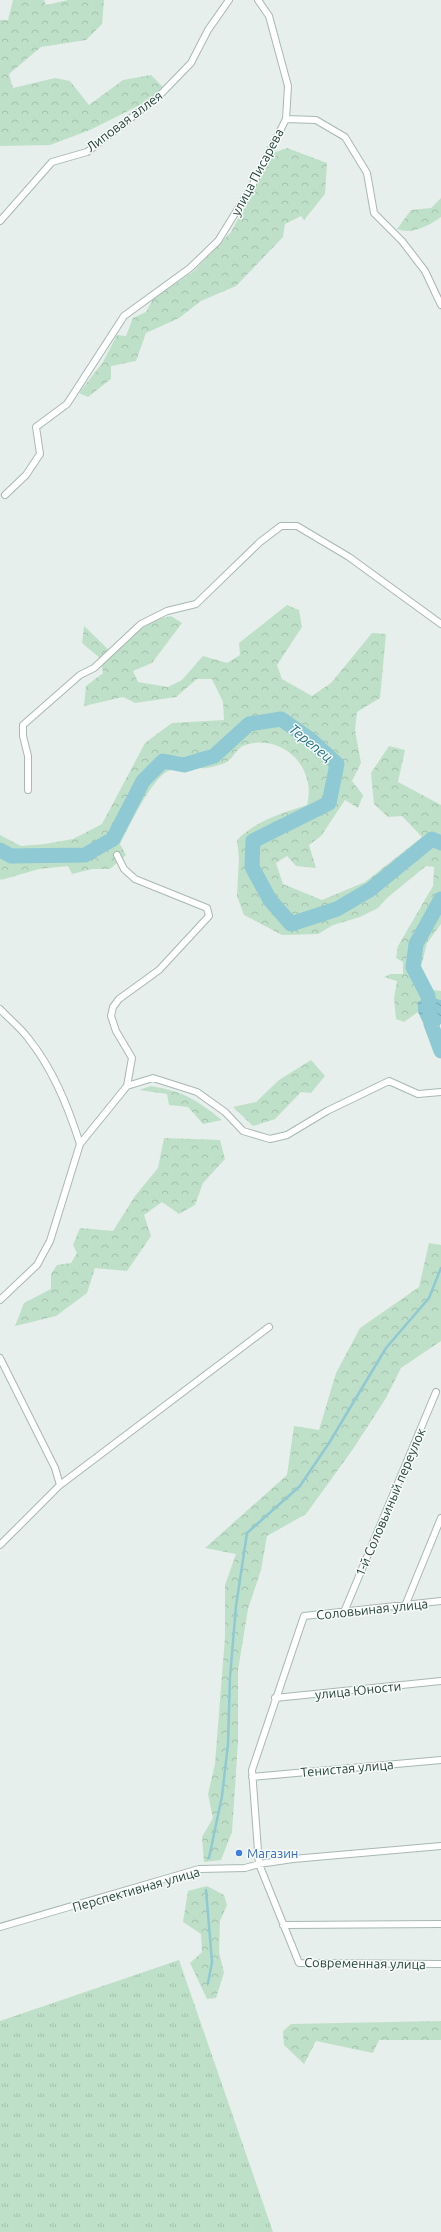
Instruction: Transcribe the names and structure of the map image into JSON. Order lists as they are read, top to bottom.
{
  "streets": {
    "street": [
      "Липовая аллея",
      "улица Писарева",
      "1-й Соловьиный переулок",
      "Соловьиная улица",
      "улица Юности",
      "Тенистая улица",
      "Перспективная улица",
      "Современная улица"
    ]
  },
  "crossings": [
    ["1-й Соловьиный переулок", "Соловьиная улица"],
    ["Соловьиная улица", "Современная улица"],
    ["улица Юности", "Современная улица"],
    ["Тенистая улица", "Современная улица"],
    ["Перспективная улица", "Современная улица"]
  ],
  "water": ["Терепец"],
  "places": ["Магазин"]
}
